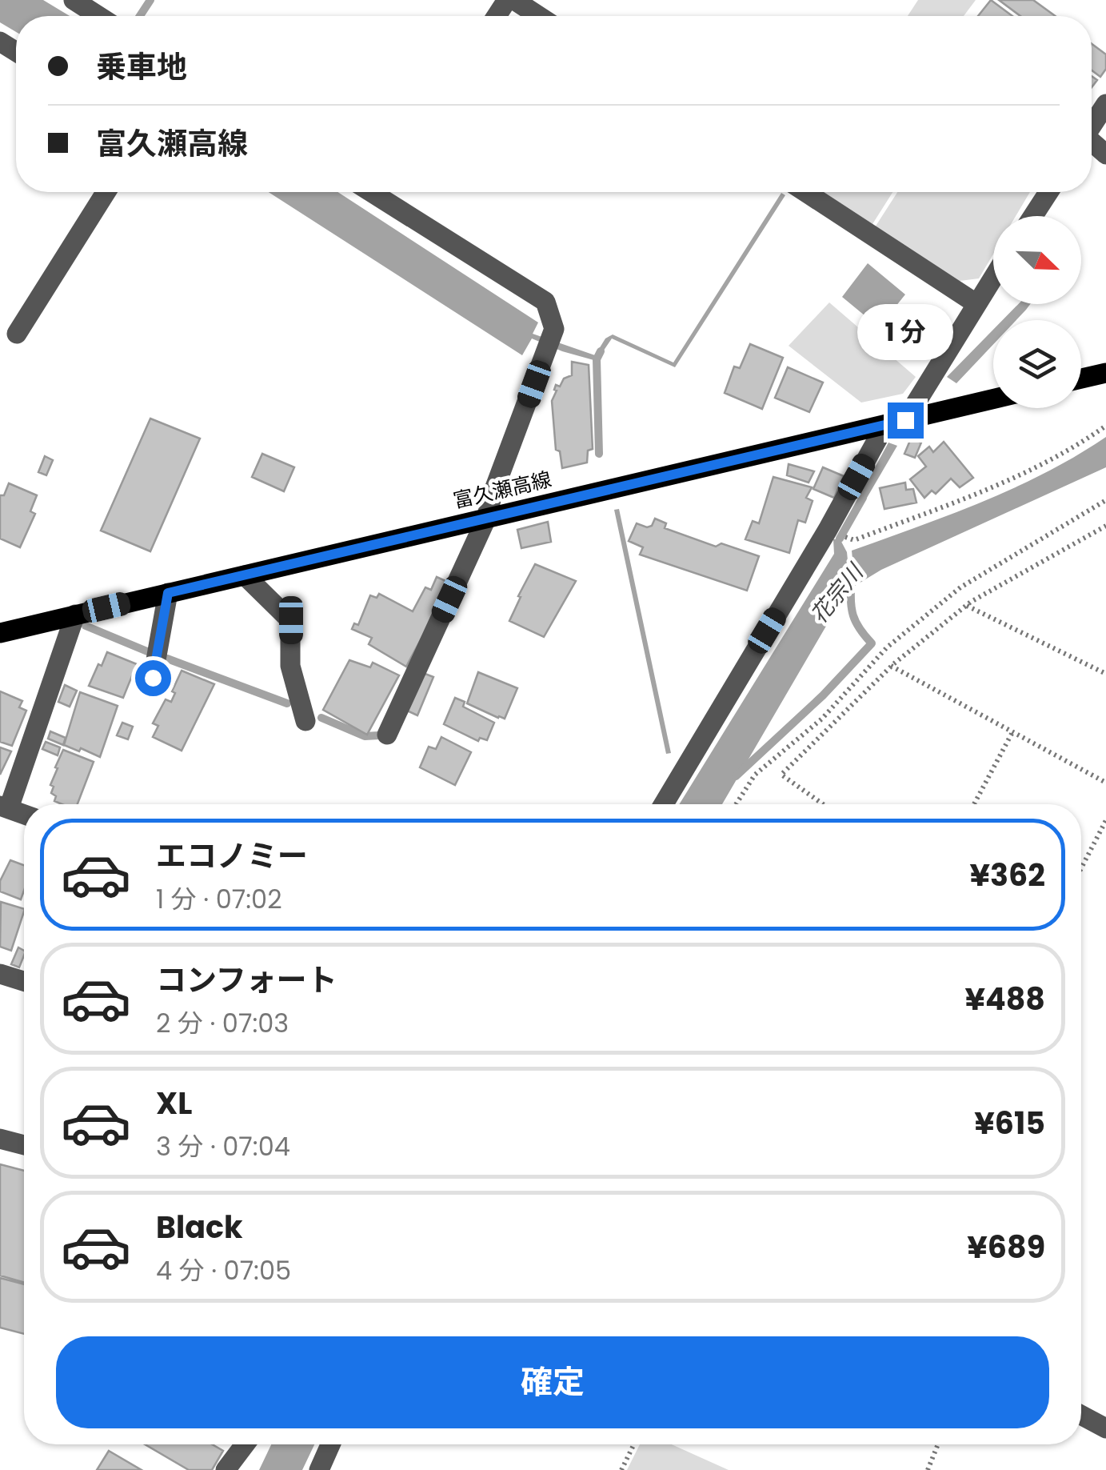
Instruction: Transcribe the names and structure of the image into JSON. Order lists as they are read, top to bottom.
{
  "streets": {
    "main road": ["富久瀬高線"]
  },
  "water": ["花宗川"],
  "north": "bottom right",
  "page": {
    "banner": ["乗車地", "富久瀬高線"],
    "bubble": "1 分",
    "list": [
      {
        "name": "エコノミー",
        "note": "1 分 · 07:02",
        "value": "¥362"
      },
      {
        "name": "コンフォート",
        "note": "2 分 · 07:03",
        "value": "¥488"
      },
      {
        "name": "XL",
        "note": "3 分 · 07:04",
        "value": "¥615"
      },
      {
        "name": "Black",
        "note": "4 分 · 07:05",
        "value": "¥689"
      }
    ],
    "buttons": "確定"
  }
}
